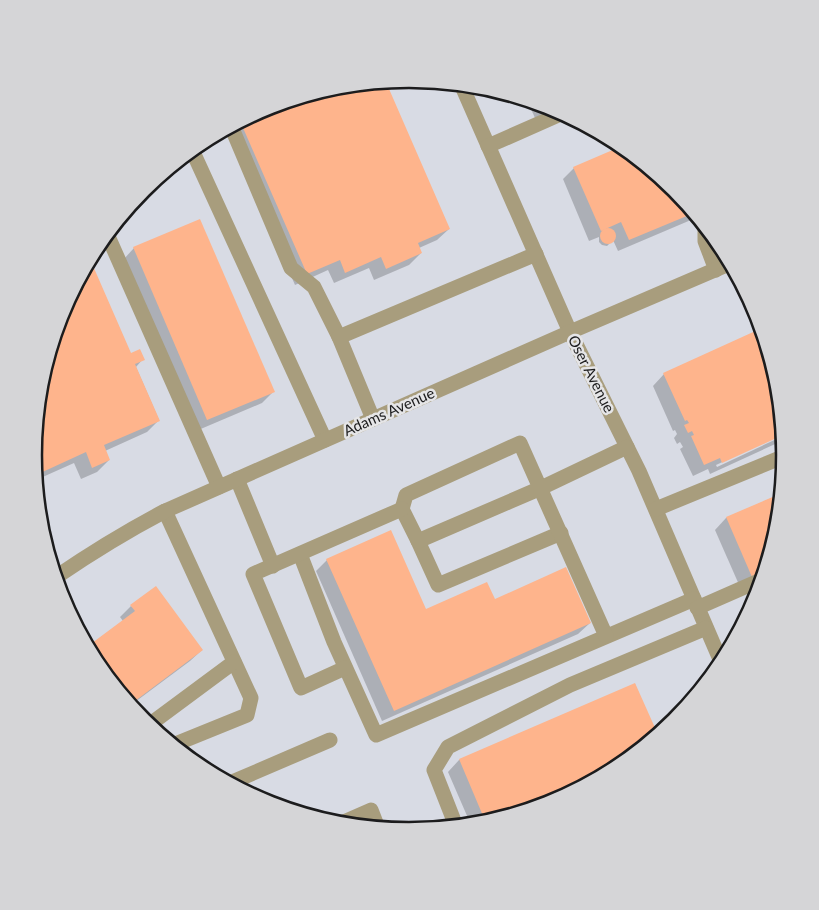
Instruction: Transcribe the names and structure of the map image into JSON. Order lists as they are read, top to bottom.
{
  "streets": {
    "street": ["Oser Avenue", "Adams Avenue"]
  },
  "crossings": [
    ["Oser Avenue", "Adams Avenue"]
  ]
}
